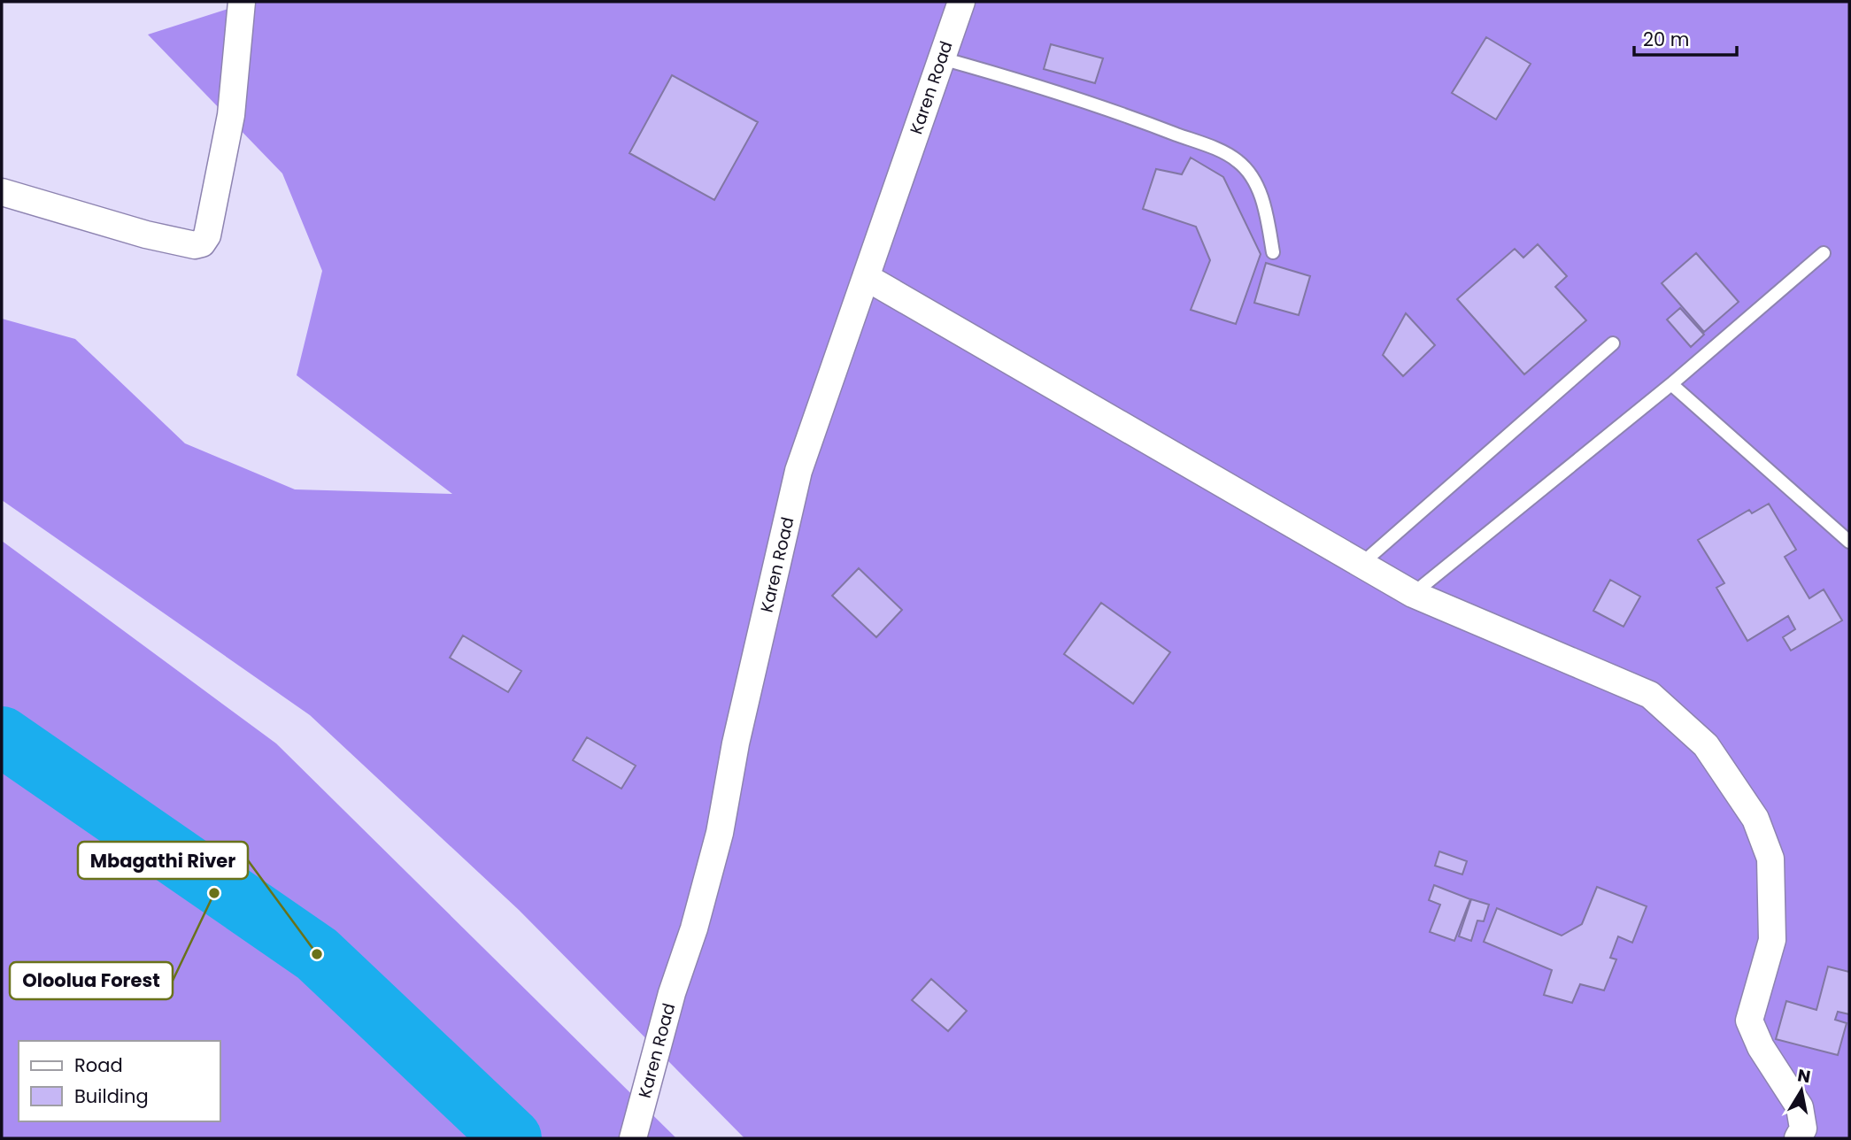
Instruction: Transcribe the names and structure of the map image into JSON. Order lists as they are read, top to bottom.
{
  "streets": {
    "street": ["Karen Road"]
  },
  "places": ["Oloolua Forest", "Mbagathi River"],
  "legend": ["Road", "Building"],
  "scale_bar": "20 m",
  "north": "top"
}
